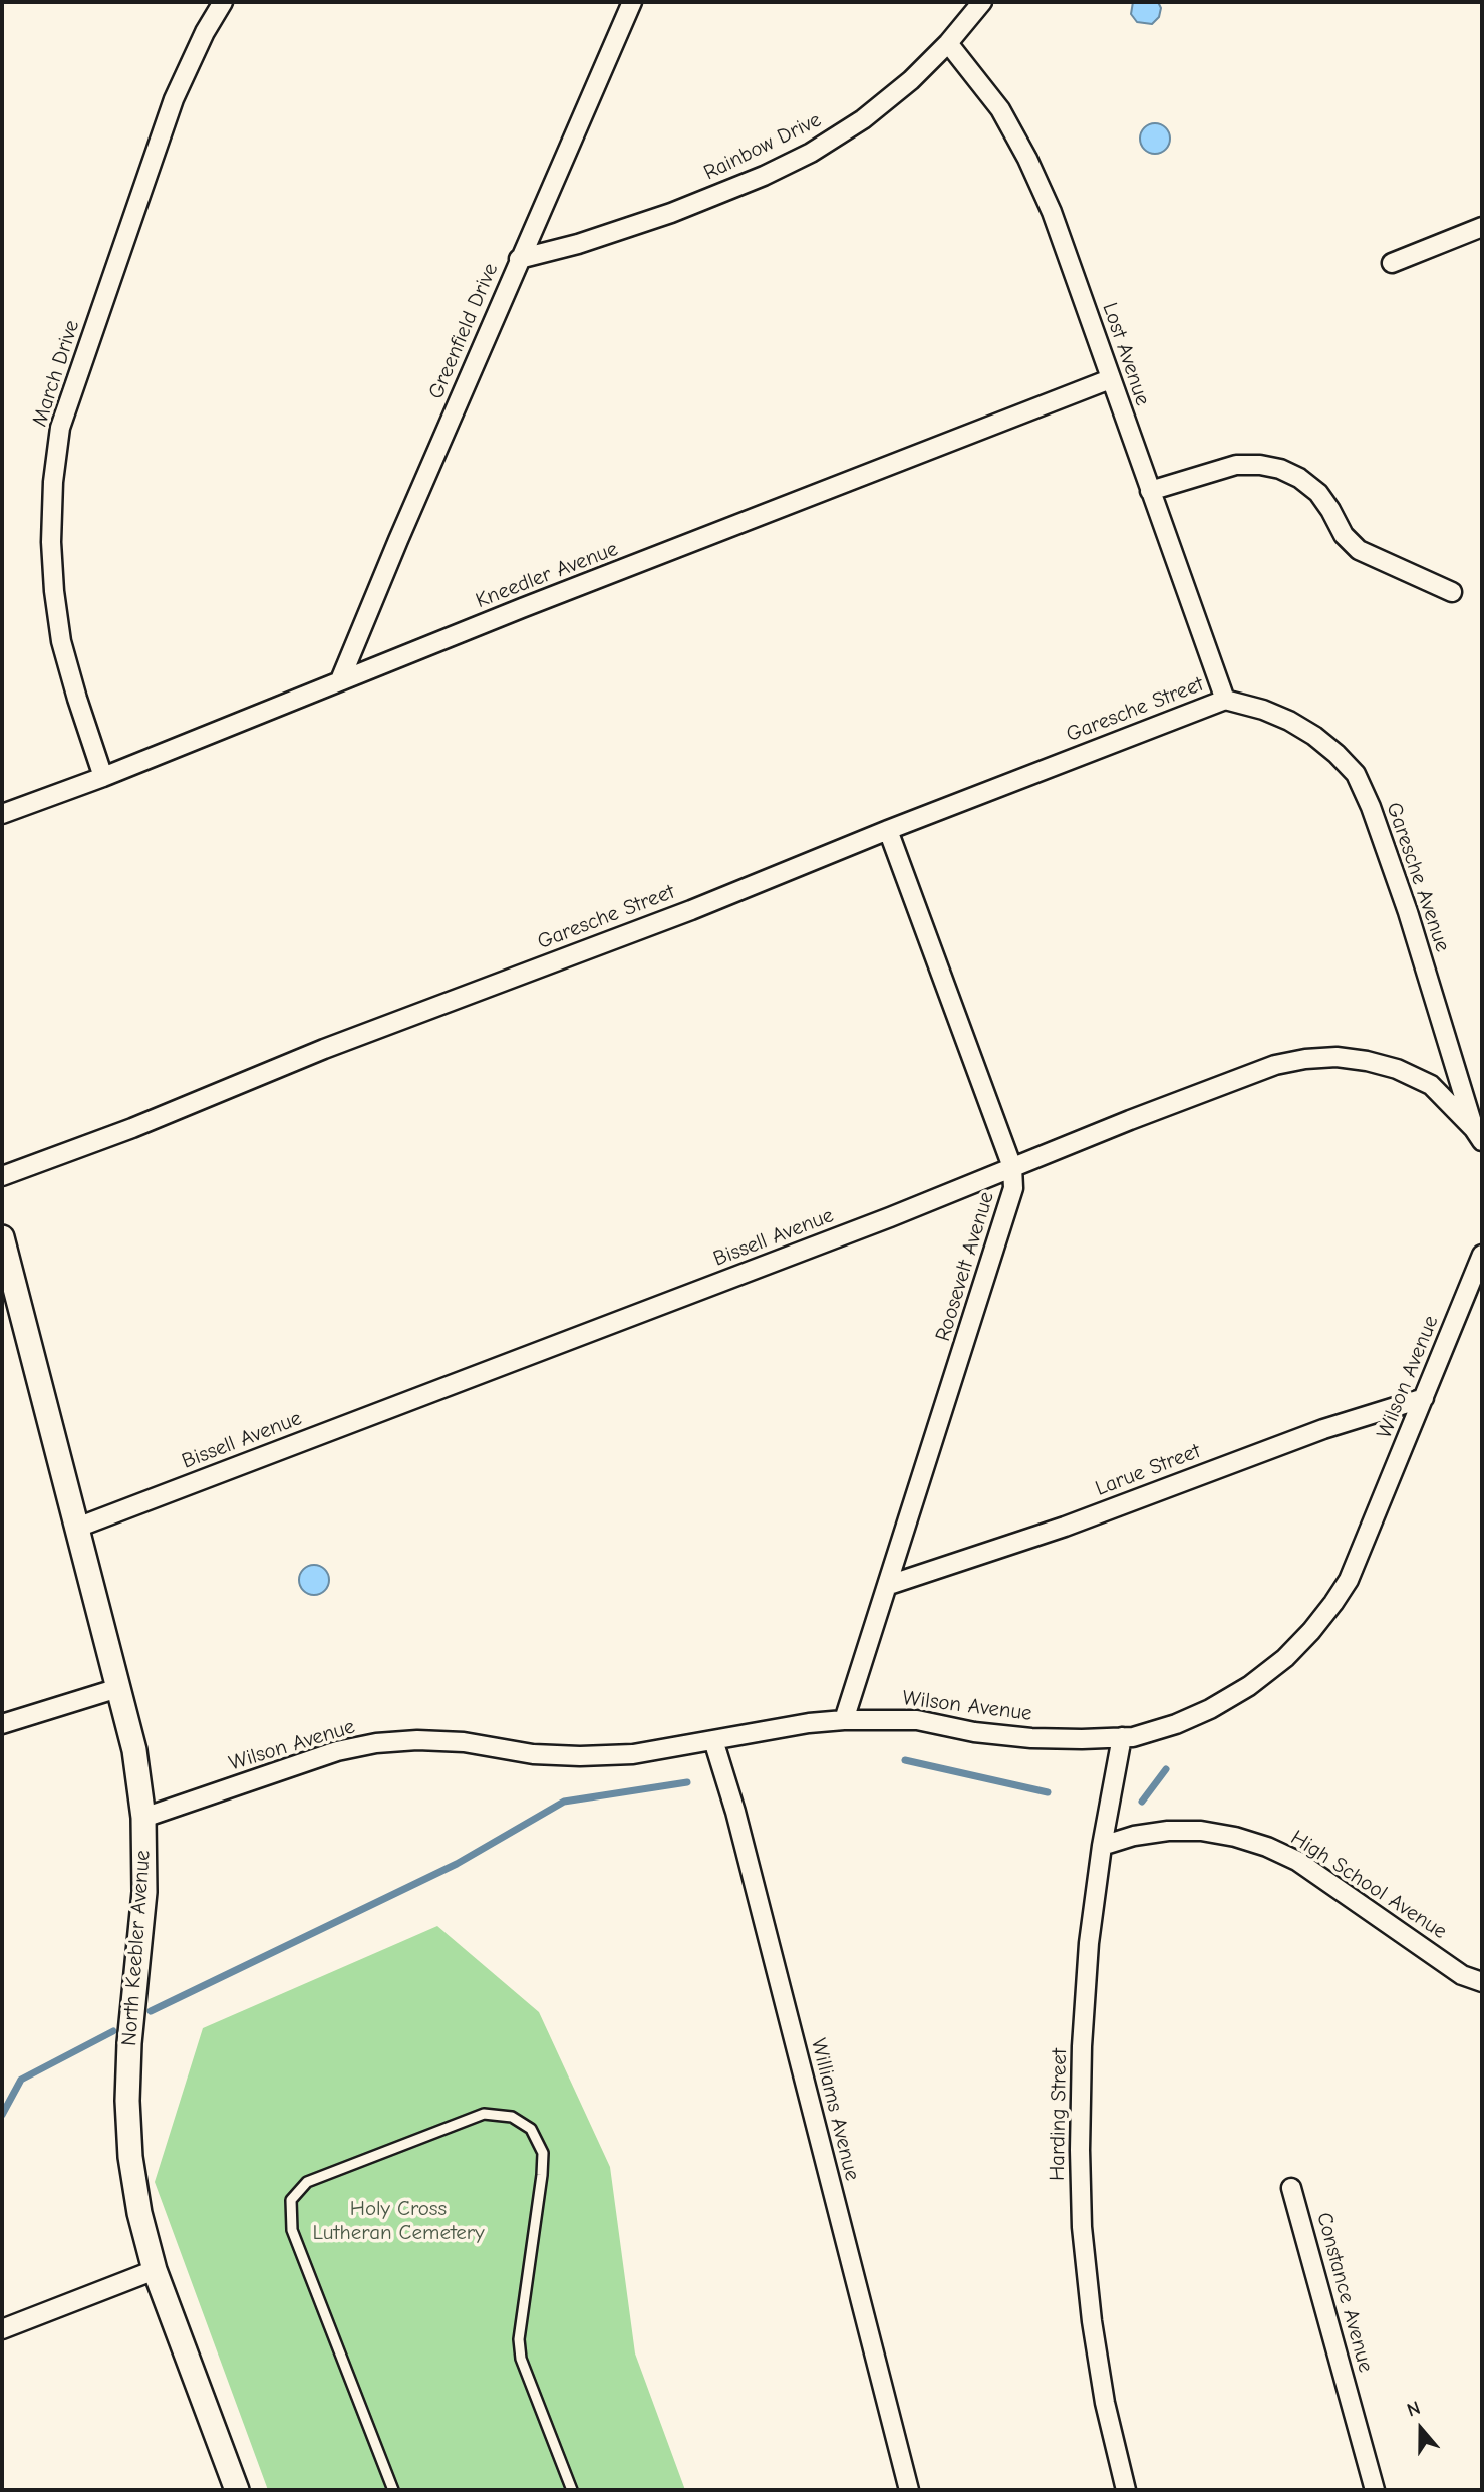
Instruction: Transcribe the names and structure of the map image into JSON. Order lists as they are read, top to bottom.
{
  "streets": {
    "street": [
      "Rainbow Drive",
      "Greenfield Drive",
      "Lost Avenue",
      "March Drive",
      "Kneedler Avenue",
      "Garesche Street",
      "Garesche Avenue",
      "Bissell Avenue",
      "Roosevelt Avenue",
      "Wilson Avenue",
      "Larue Street",
      "High School Avenue",
      "North Keebler Avenue",
      "Williams Avenue",
      "Harding Street",
      "Constance Avenue"
    ]
  },
  "crossings": [
    ["Rainbow Drive", "Greenfield Drive"],
    ["Rainbow Drive", "Lost Avenue"],
    ["Greenfield Drive", "Kneedler Avenue"],
    ["Lost Avenue", "Kneedler Avenue"],
    ["Lost Avenue", "Garesche Street"],
    ["Lost Avenue", "Garesche Avenue"],
    ["March Drive", "Kneedler Avenue"],
    ["Garesche Street", "Garesche Avenue"],
    ["Garesche Street", "Roosevelt Avenue"],
    ["Garesche Avenue", "Bissell Avenue"],
    ["Bissell Avenue", "Roosevelt Avenue"],
    ["Bissell Avenue", "North Keebler Avenue"],
    ["Roosevelt Avenue", "Wilson Avenue"],
    ["Roosevelt Avenue", "Larue Street"],
    ["Wilson Avenue", "Larue Street"],
    ["Wilson Avenue", "North Keebler Avenue"],
    ["Wilson Avenue", "Williams Avenue"],
    ["Wilson Avenue", "Harding Street"],
    ["High School Avenue", "Harding Street"]
  ],
  "parks": ["Holy Cross Lutheran Cemetery"],
  "north": "top"
}
